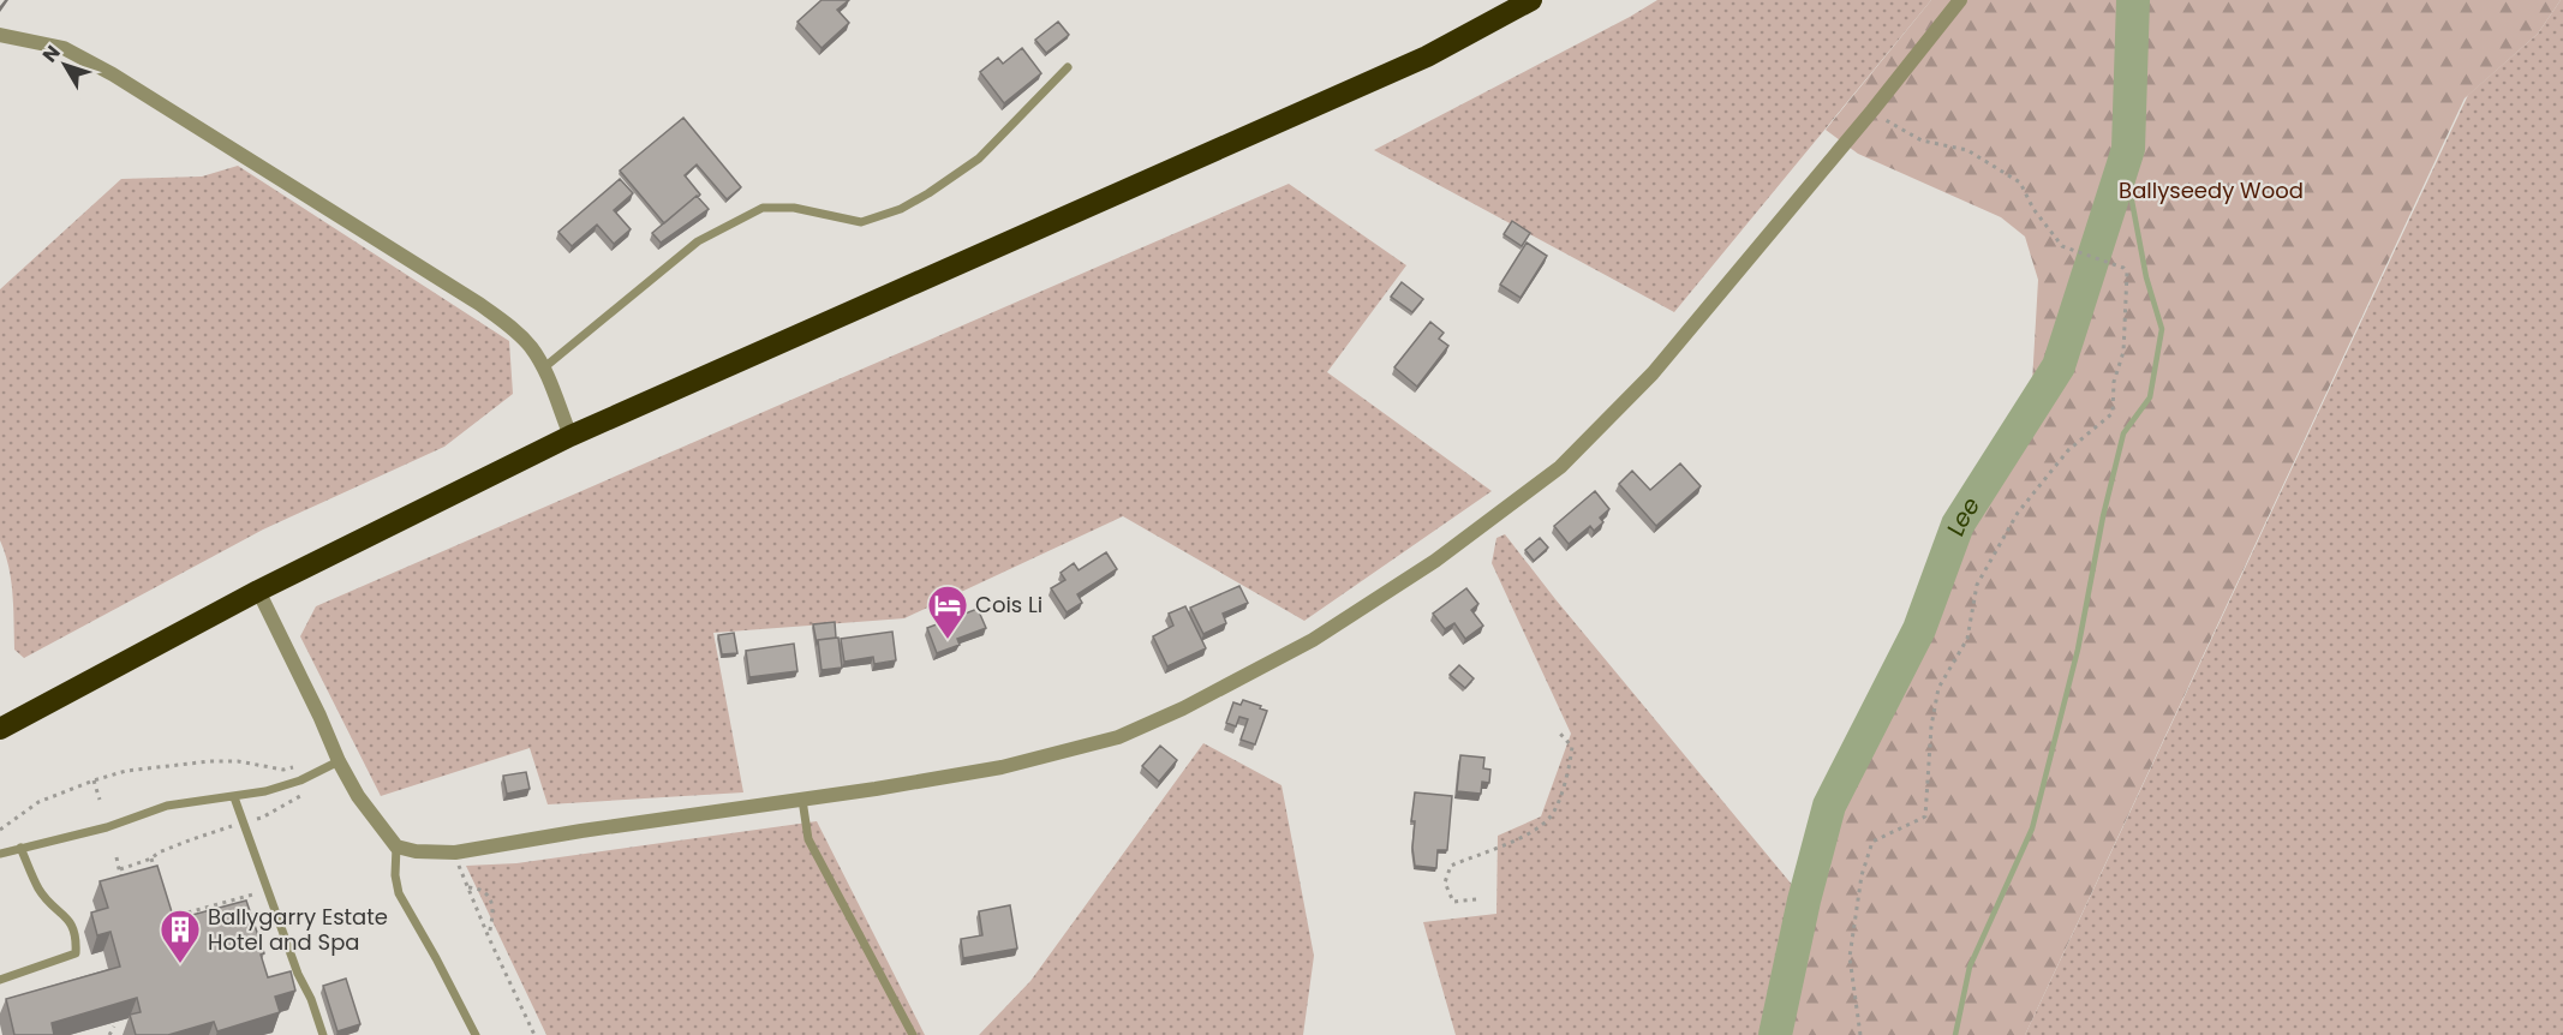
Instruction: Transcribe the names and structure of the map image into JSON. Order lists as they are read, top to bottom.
{
  "water": ["Lee"],
  "parks": ["Ballyseedy Wood"],
  "places": {
    "hotel": ["Cois Li"],
    "building": ["Ballygarry Estate Hotel and Spa"]
  },
  "north": "top left"
}
